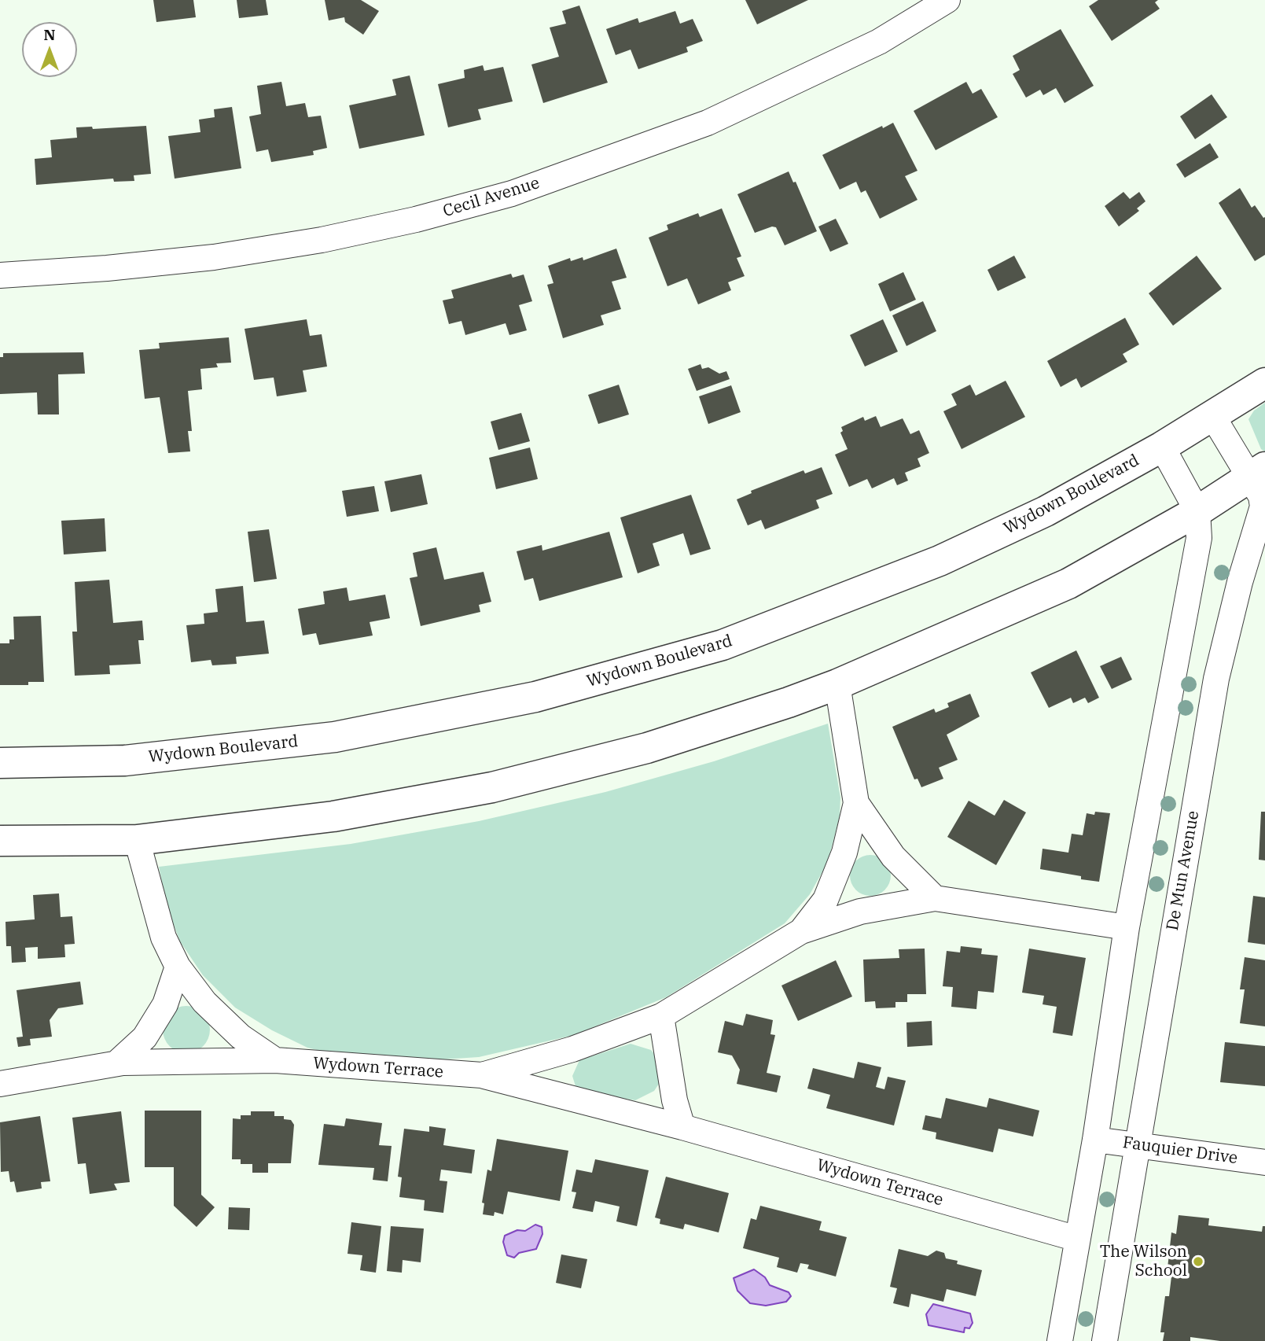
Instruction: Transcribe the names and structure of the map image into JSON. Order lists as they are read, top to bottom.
{
  "streets": {
    "street": [
      "Cecil Avenue",
      "Wydown Boulevard",
      "De Mun Avenue",
      "Wydown Terrace",
      "Fauquier Drive"
    ]
  },
  "crossings": [
    ["Wydown Boulevard", "De Mun Avenue"],
    ["De Mun Avenue", "Fauquier Drive"]
  ],
  "places": ["The Wilson School"],
  "north": "top"
}
